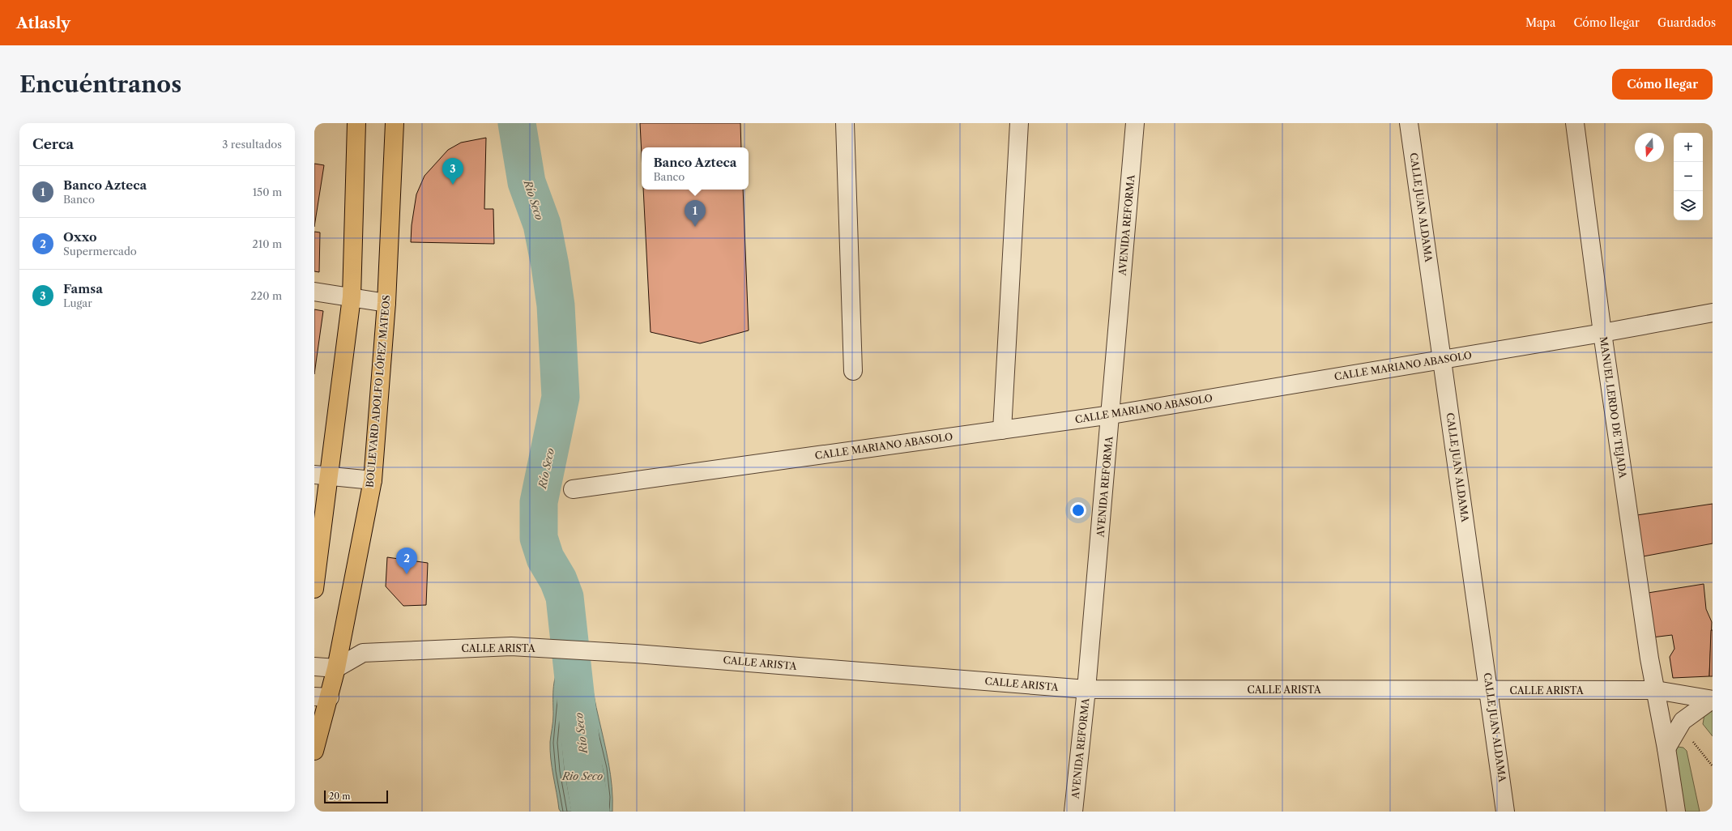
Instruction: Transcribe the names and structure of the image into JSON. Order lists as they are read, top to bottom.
{
  "streets": {
    "main road": ["BOULEVARD ADOLFO LÓPEZ MATEOS"],
    "street": [
      "CALLE JUAN ALDAMA",
      "AVENIDA REFORMA",
      "CALLE MARIANO ABASOLO",
      "MANUEL LERDO DE TEJADA",
      "CALLE ARISTA"
    ]
  },
  "crossings": [
    ["CALLE JUAN ALDAMA", "CALLE MARIANO ABASOLO"],
    ["CALLE JUAN ALDAMA", "CALLE ARISTA"],
    ["AVENIDA REFORMA", "CALLE MARIANO ABASOLO"],
    ["AVENIDA REFORMA", "CALLE ARISTA"],
    ["CALLE MARIANO ABASOLO", "MANUEL LERDO DE TEJADA"],
    ["BOULEVARD ADOLFO LÓPEZ MATEOS", "CALLE ARISTA"],
    ["MANUEL LERDO DE TEJADA", "CALLE ARISTA"]
  ],
  "water": ["Río Seco", "Rio Seco"],
  "scale_bar": "20 m",
  "north": "bottom",
  "page": {
    "header": "Atlasly",
    "nav": ["Mapa", "Cómo llegar", "Guardados"],
    "buttons": "Cómo llegar",
    "title": "Encuéntranos",
    "heading": ["Cerca", "3 resultados"],
    "map_buttons": ["+", "−"],
    "popup": ["Banco Azteca", "Banco"],
    "pins": ["3", "1", "2"],
    "list": [
      {
        "mark": "1",
        "name": "Banco Azteca",
        "note": "Banco",
        "value": "150 m"
      },
      {
        "mark": "2",
        "name": "Oxxo",
        "note": "Supermercado",
        "value": "210 m"
      },
      {
        "mark": "3",
        "name": "Famsa",
        "note": "Lugar",
        "value": "220 m"
      }
    ],
    "scale": "20 m"
  }
}
